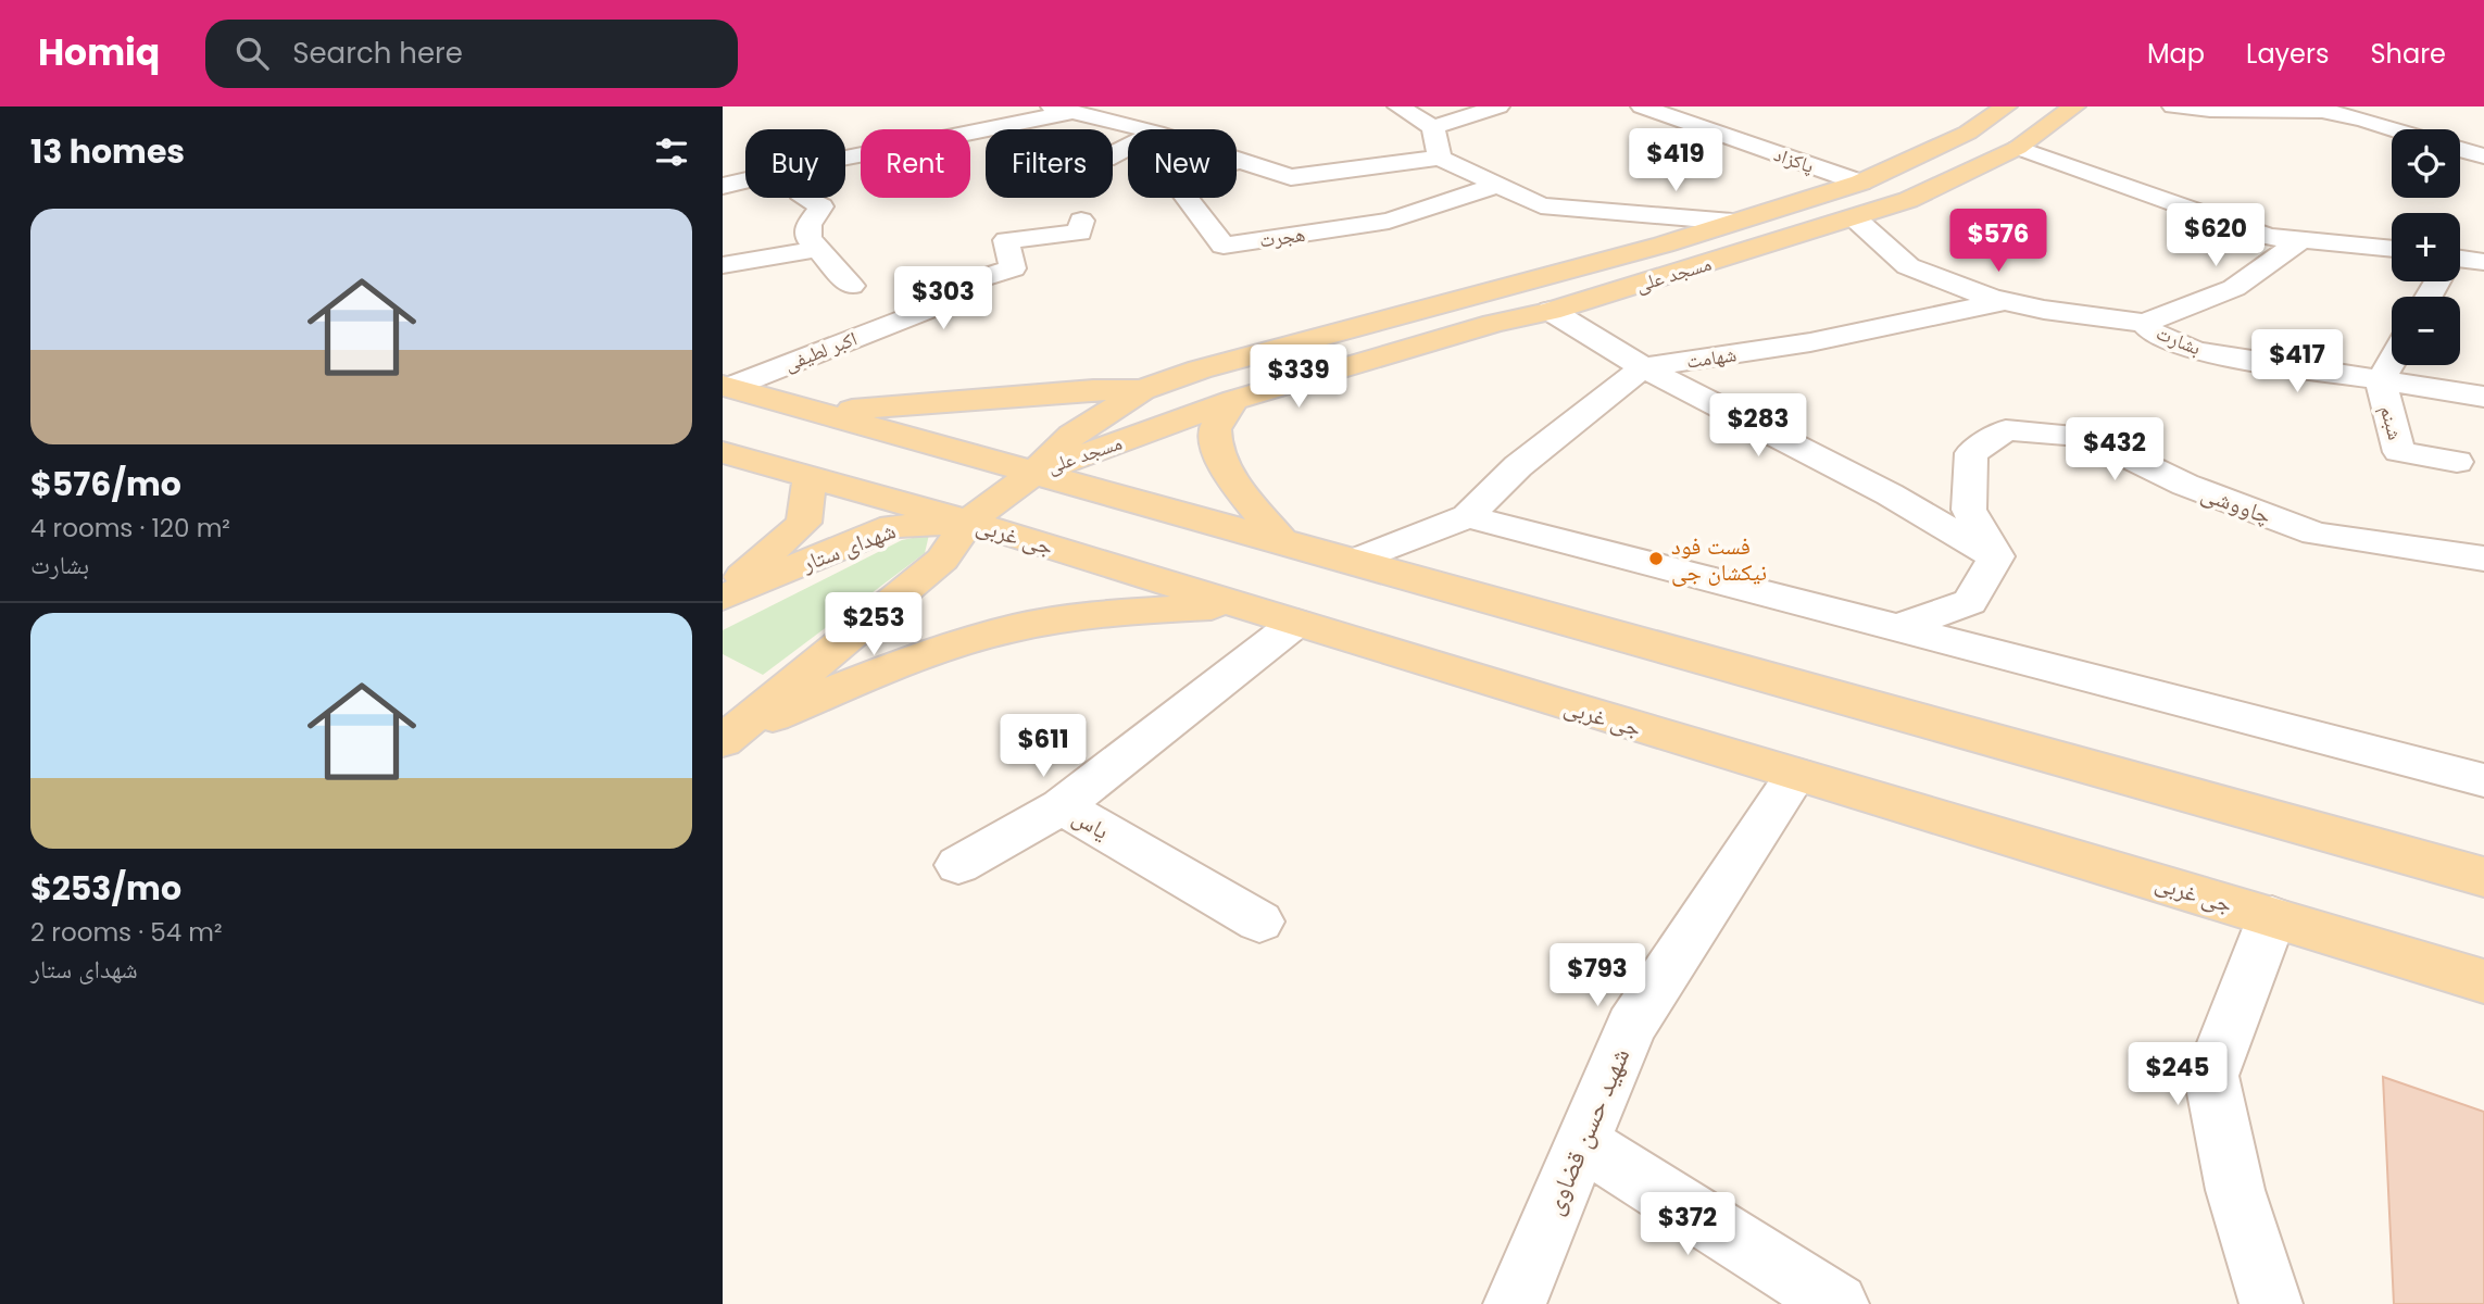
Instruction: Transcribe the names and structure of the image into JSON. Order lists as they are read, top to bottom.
{
  "streets": {
    "main road": ["مسجد علی", "جی غربی", "شهدای ستار"],
    "street": [
      "پاکزاد",
      "هجرت",
      "بشارت",
      "اکبر لطیفی",
      "شهامت",
      "شبنم",
      "چاووشی",
      "یاس",
      "شهید حسن قضاوی"
    ]
  },
  "crossings": [
    ["پاکزاد", "مسجد علی"],
    ["مسجد علی", "بشارت"],
    ["بشارت", "شهامت"],
    ["بشارت", "شبنم"],
    ["جی غربی", "شهدای ستار"],
    ["جی غربی", "یاس"],
    ["جی غربی", "شهید حسن قضاوی"]
  ],
  "places": ["فست فود نیکشان جی"],
  "page": {
    "header": "Homiq",
    "search": "Search here",
    "nav": ["Map", "Layers", "Share"],
    "heading": "13 homes",
    "price": [
      "$419",
      "$620",
      "$576",
      "$303",
      "$417",
      "$339",
      "$283",
      "$432",
      "$253",
      "$611",
      "$793",
      "$245",
      "$372"
    ],
    "map_buttons": ["+", "−"],
    "chip": [
      "Buy",
      "Rent",
      "Filters",
      "New"
    ],
    "list": [
      {
        "name": "$576/mo",
        "note": "4 rooms · 120 m² · بشارت"
      },
      {
        "name": "$253/mo",
        "note": "2 rooms · 54 m² · شهدای ستار"
      }
    ]
  }
}
